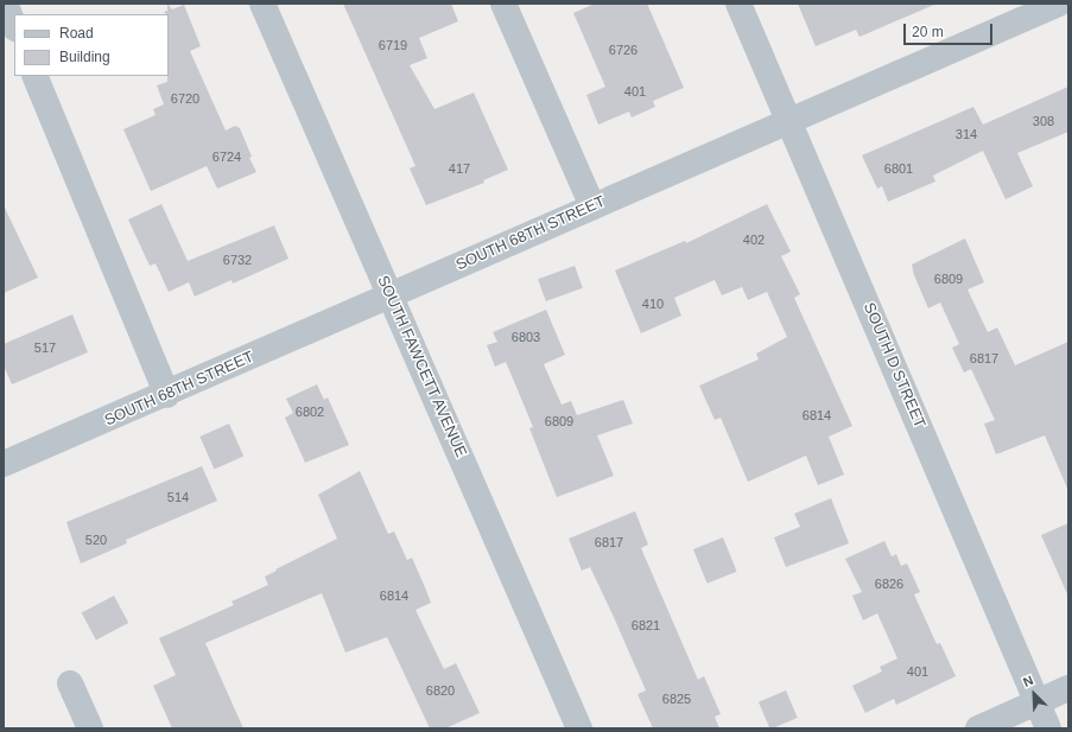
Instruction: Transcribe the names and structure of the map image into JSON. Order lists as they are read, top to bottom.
{
  "streets": {
    "street": ["SOUTH 68TH STREET", "SOUTH D STREET", "SOUTH FAWCETT AVENUE"]
  },
  "crossings": [
    ["SOUTH 68TH STREET", "SOUTH D STREET"],
    ["SOUTH 68TH STREET", "SOUTH FAWCETT AVENUE"]
  ],
  "house_numbers": [
    "6719",
    "6726",
    "401",
    "6720",
    "308",
    "314",
    "6724",
    "417",
    "6801",
    "402",
    "6732",
    "6809",
    "410",
    "6803",
    "517",
    "6817",
    "6802",
    "6814",
    "6809",
    "514",
    "520",
    "6817",
    "6826",
    "6814",
    "6821",
    "401",
    "6820",
    "6825"
  ],
  "legend": ["Road", "Building"],
  "scale_bar": "20 m",
  "north": "top left"
}
